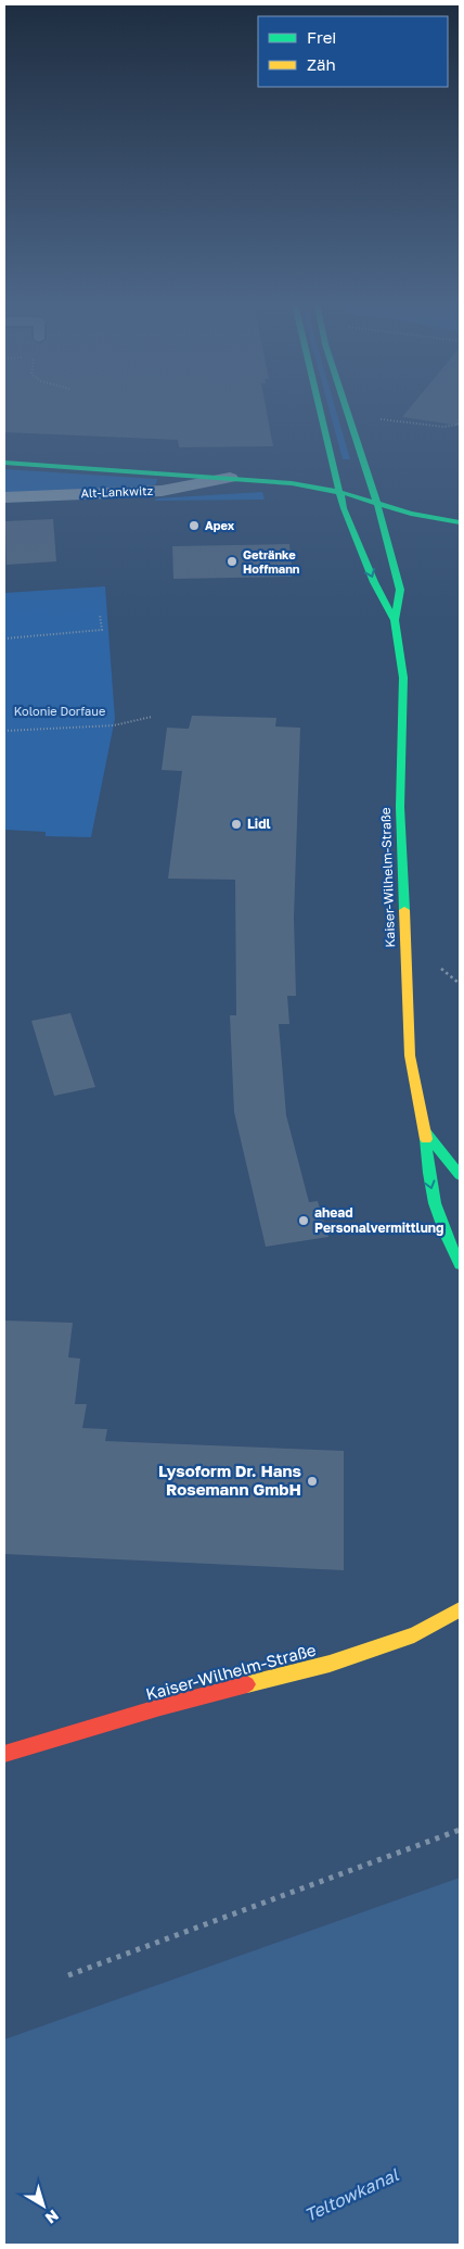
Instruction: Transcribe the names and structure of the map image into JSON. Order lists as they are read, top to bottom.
{
  "streets": {
    "main road": ["Alt-Lankwitz", "Kaiser-Wilhelm-Straße"]
  },
  "crossings": [
    ["Alt-Lankwitz", "Kaiser-Wilhelm-Straße"]
  ],
  "water": ["Teltowkanal"],
  "parks": ["Kolonie Dorfaue"],
  "places": [
    "Apex",
    "Getränke Hoffmann",
    "Lidl",
    "ahead Personalvermittlung",
    "Lysoform Dr. Hans Rosemann GmbH"
  ],
  "legend": ["Frei", "Zäh"],
  "north": "bottom right"
}
